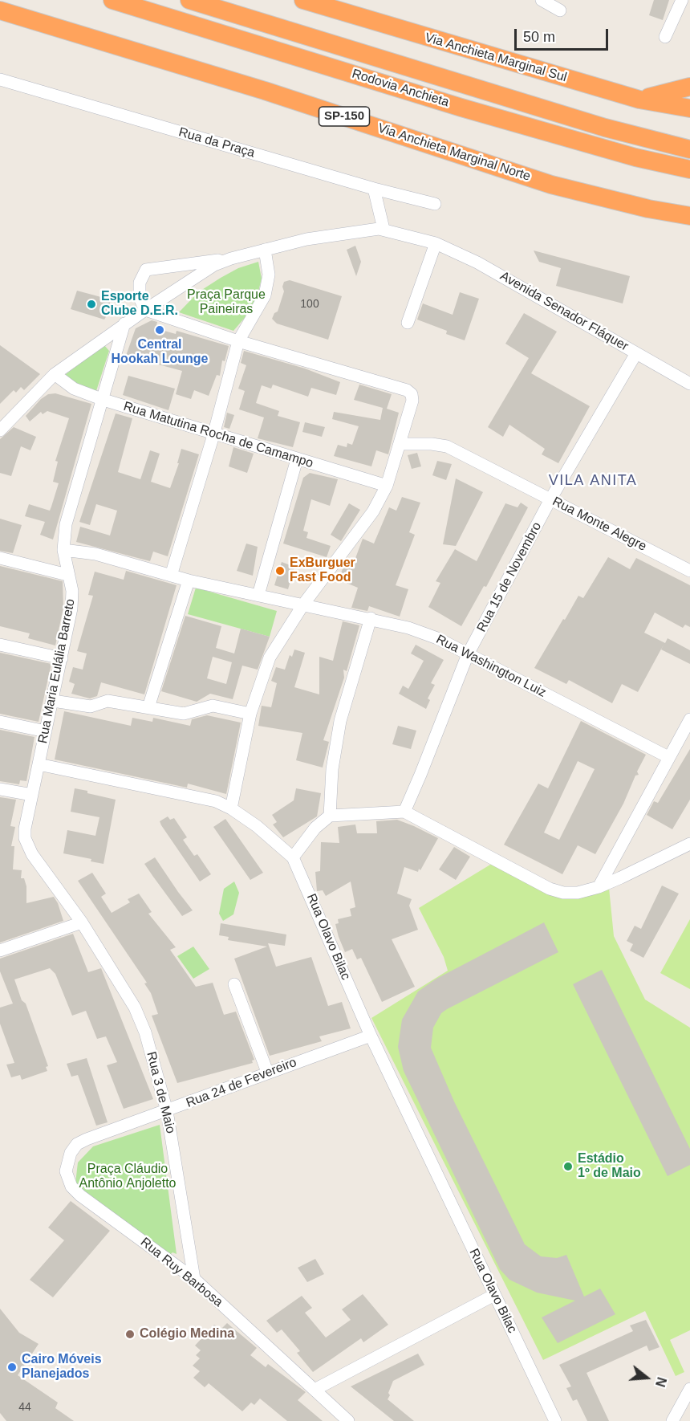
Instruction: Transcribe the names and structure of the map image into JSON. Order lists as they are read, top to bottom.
{
  "streets": {
    "highway": [
      "Via Anchieta Marginal Sul",
      "Rodovia Anchieta",
      "SP-150",
      "Via Anchieta Marginal Norte"
    ],
    "street": [
      "Rua da Praça",
      "Avenida Senador Fláquer",
      "Rua Matutina Rocha de Camampo",
      "Rua Monte Alegre",
      "Rua 15 de Novembro",
      "Rua Washington Luiz",
      "Rua Maria Eulália Barreto",
      "Rua Olavo Bilac",
      "Rua 24 de Fevereiro",
      "Rua 3 de Maio",
      "Rua Ruy Barbosa"
    ]
  },
  "crossings": [
    ["Avenida Senador Fláquer", "Rua 15 de Novembro"],
    ["Rua Matutina Rocha de Camampo", "Rua Maria Eulália Barreto"],
    ["Rua Monte Alegre", "Rua 15 de Novembro"],
    ["Rua 15 de Novembro", "Rua Washington Luiz"],
    ["Rua Washington Luiz", "Rua Maria Eulália Barreto"],
    ["Rua Maria Eulália Barreto", "Rua 3 de Maio"],
    ["Rua Olavo Bilac", "Rua 24 de Fevereiro"],
    ["Rua 24 de Fevereiro", "Rua 3 de Maio"],
    ["Rua 24 de Fevereiro", "Rua Ruy Barbosa"],
    ["Rua 3 de Maio", "Rua Ruy Barbosa"]
  ],
  "districts": ["VILA ANITA"],
  "parks": ["Praça Parque Paineiras", "Praça Cláudio Antônio Anjoletto"],
  "places": [
    "Esporte Clube D.E.R.",
    "Central Hookah Lounge",
    "ExBurguer Fast Food",
    "Estádio 1º de Maio",
    "Colégio Medina",
    "Cairo Móveis Planejados"
  ],
  "house_numbers": ["100", "44"],
  "scale_bar": "50 m",
  "north": "right"
}
